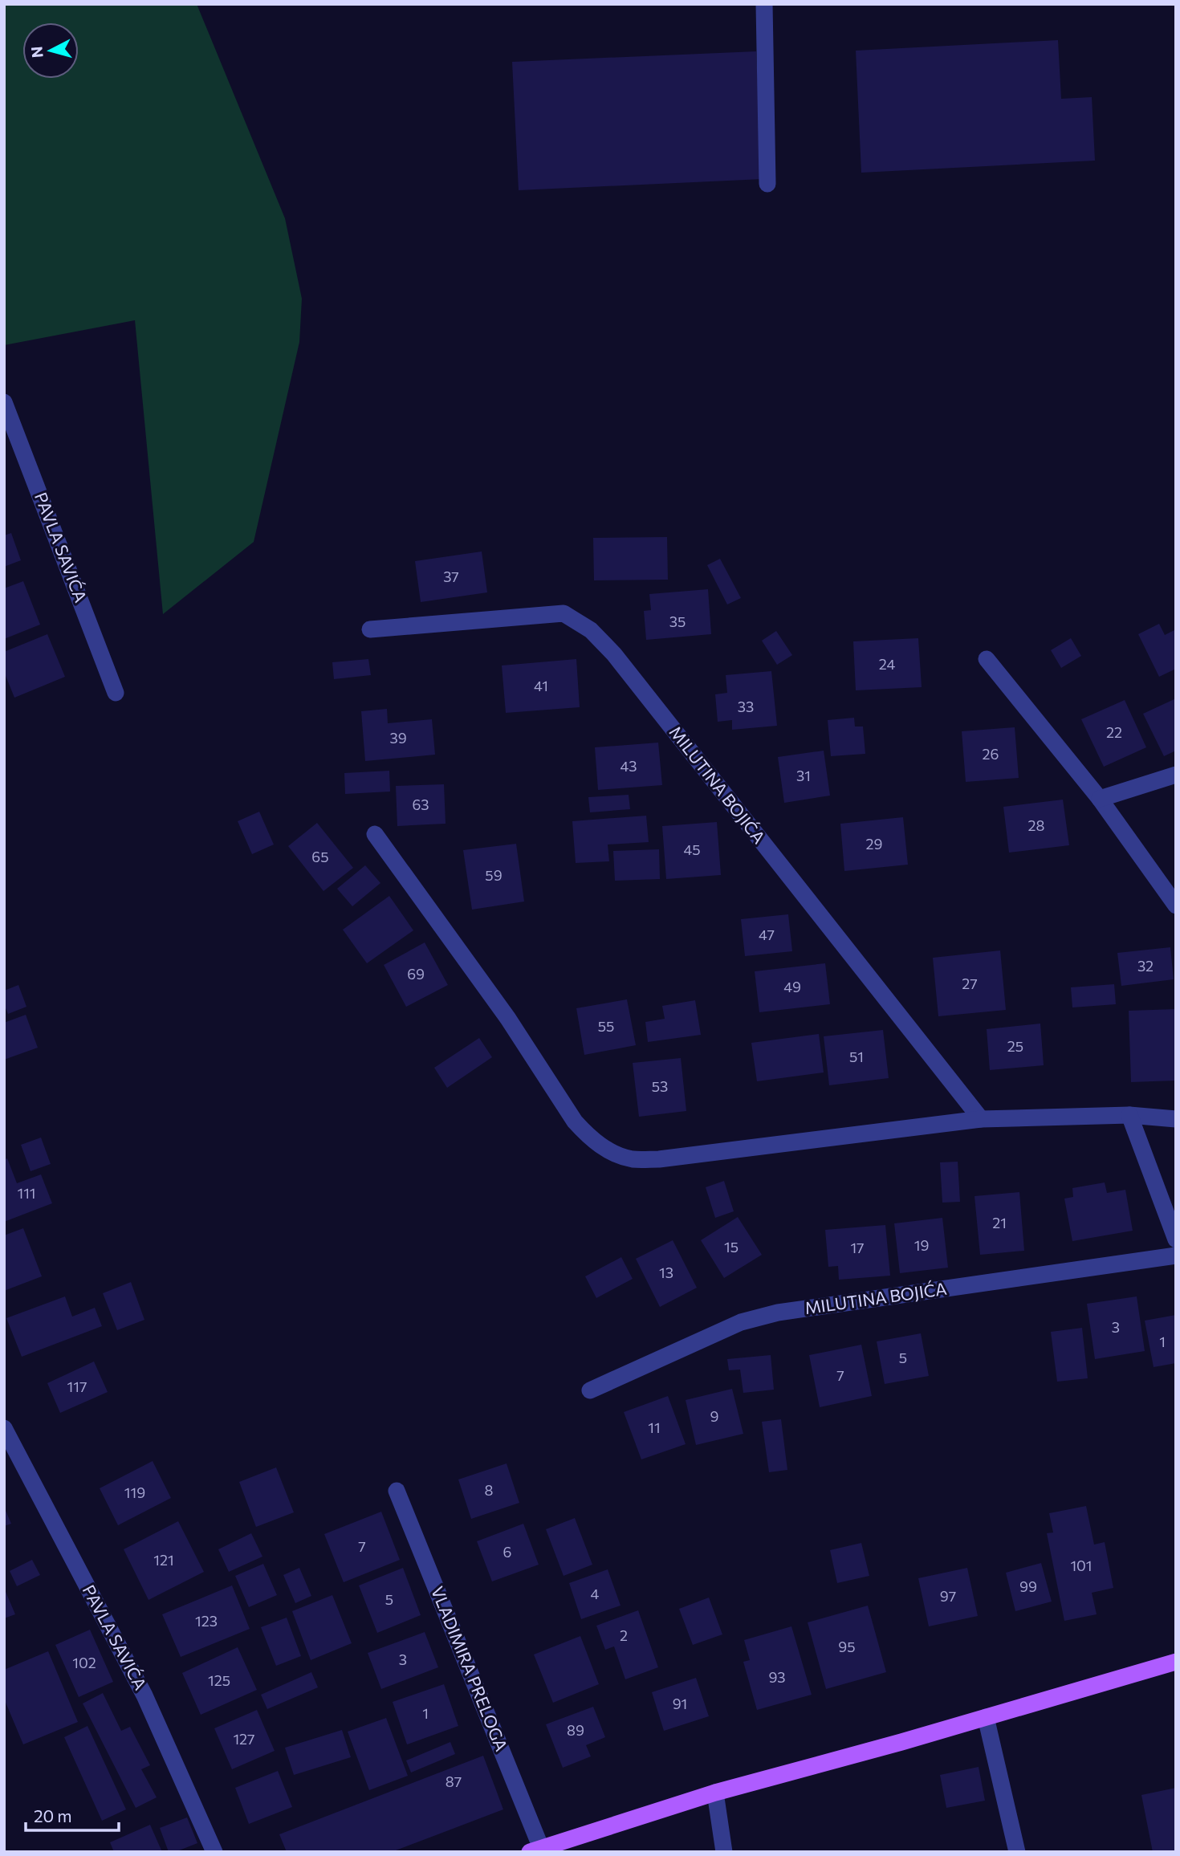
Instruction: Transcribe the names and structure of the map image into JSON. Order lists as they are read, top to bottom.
{
  "streets": {
    "street": ["PAVLA SAVIĆA", "MILUTINA BOJIĆA", "VLADIMIRA PRELOGA"]
  },
  "house_numbers": [
    "37",
    "35",
    "24",
    "41",
    "33",
    "22",
    "39",
    "26",
    "43",
    "31",
    "63",
    "28",
    "29",
    "45",
    "65",
    "59",
    "47",
    "32",
    "69",
    "27",
    "49",
    "55",
    "25",
    "51",
    "53",
    "111",
    "21",
    "19",
    "15",
    "17",
    "13",
    "3",
    "1",
    "5",
    "7",
    "117",
    "9",
    "11",
    "8",
    "119",
    "7",
    "6",
    "121",
    "101",
    "99",
    "4",
    "97",
    "5",
    "123",
    "2",
    "95",
    "3",
    "102",
    "93",
    "125",
    "91",
    "1",
    "89",
    "127",
    "87"
  ],
  "scale_bar": "20 m",
  "north": "left"
}
